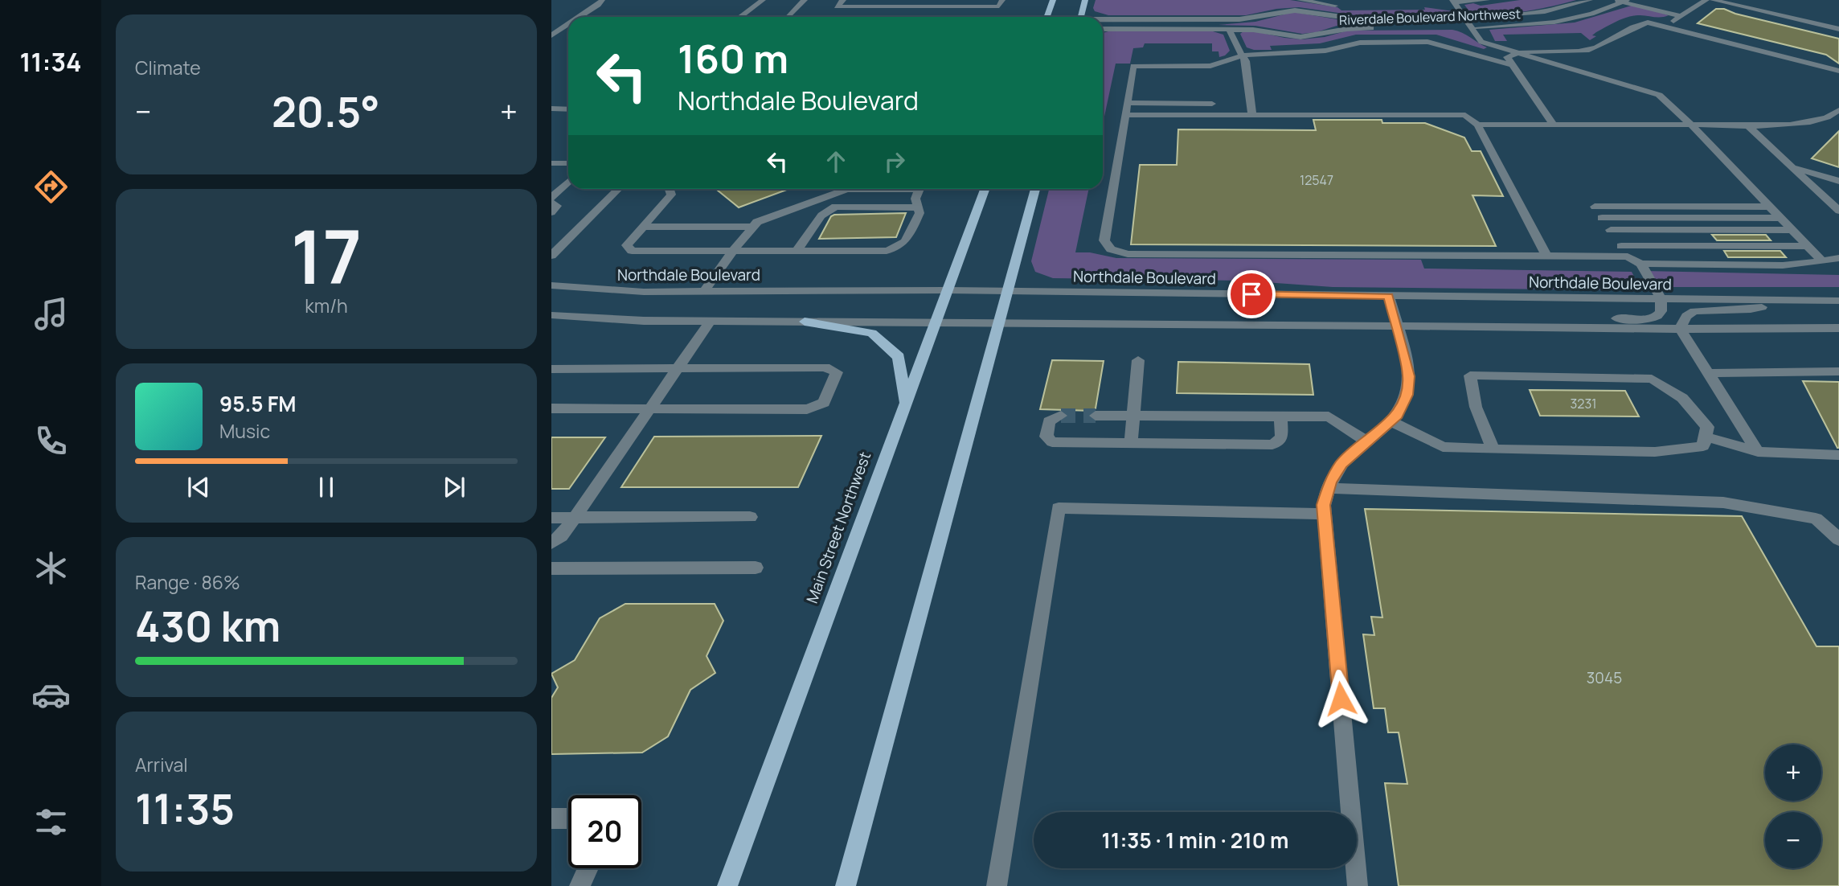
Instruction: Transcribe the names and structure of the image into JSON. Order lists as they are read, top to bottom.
{
  "streets": {
    "main road": ["Main Street Northwest"],
    "street": ["Riverdale Boulevard Northwest", "Northdale Boulevard"]
  },
  "crossings": [
    ["Northdale Boulevard", "Main Street Northwest"]
  ],
  "house_numbers": ["12547", "3231", "3045"],
  "page": {
    "tabs": "11:34",
    "tile": [
      "Climate",
      ["17", "km/h"],
      ["Range · 86%", "430 km"],
      ["Arrival", "11:35"]
    ],
    "turn": ["160 m", "Northdale Boulevard"],
    "heat": ["−", "20.5°", "+"],
    "song": ["95.5 FM", "Music"],
    "map_buttons": ["+", "−"],
    "limit": "20",
    "trip": "11:35 · 1 min · 210 m"
  }
}
